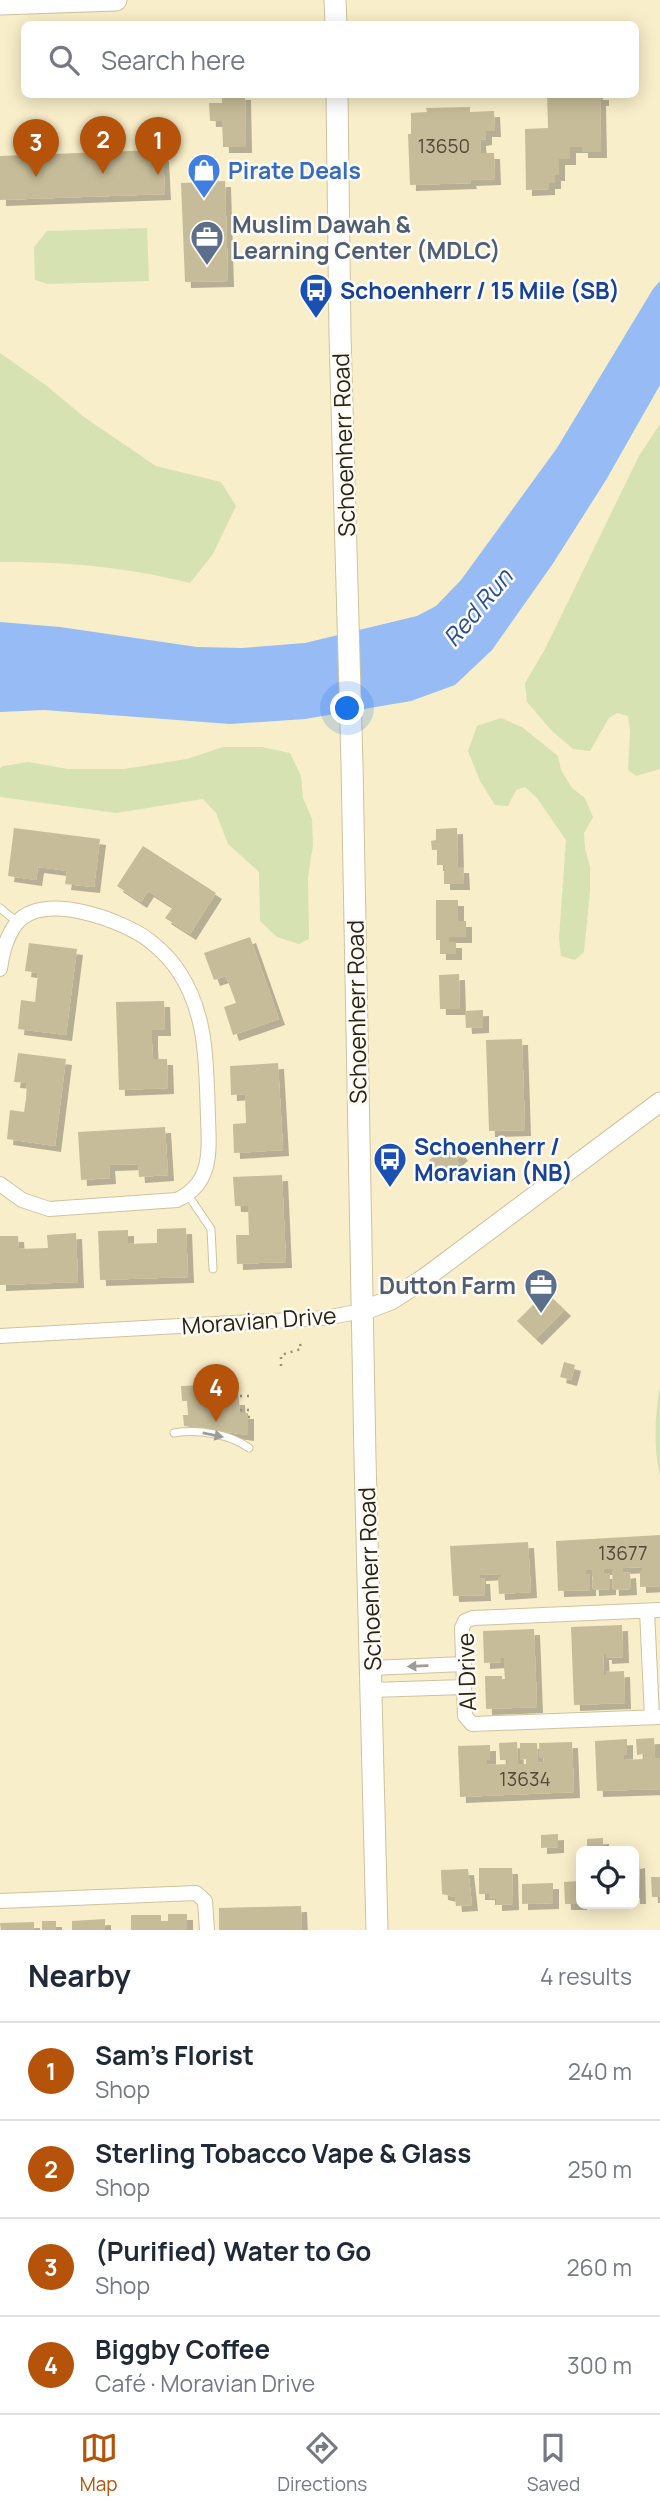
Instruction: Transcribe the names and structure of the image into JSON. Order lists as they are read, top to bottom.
{
  "streets": {
    "main road": ["Schoenherr Road"],
    "street": ["Moravian Drive", "Al Drive"]
  },
  "crossings": [
    ["Schoenherr Road", "Moravian Drive"]
  ],
  "water": ["Red Run"],
  "places": {
    "shop": ["Pirate Deals"],
    "office": ["Muslim Dawah & Learning Center (MDLC)", "Dutton Farm"],
    "bus stop": ["Schoenherr / 15 Mile (SB)", "Schoenherr / Moravian (NB)"]
  },
  "house_numbers": ["13650", "13677", "13634"],
  "page": {
    "search": "Search here",
    "pins": [
      "2",
      "1",
      "3",
      "4"
    ],
    "heading": ["Nearby", "4 results"],
    "list": [
      {
        "mark": "1",
        "name": "Sam's Florist",
        "note": "Shop",
        "value": "240 m"
      },
      {
        "mark": "2",
        "name": "Sterling Tobacco Vape & Glass",
        "note": "Shop",
        "value": "250 m"
      },
      {
        "mark": "3",
        "name": "(Purified) Water to Go",
        "note": "Shop",
        "value": "260 m"
      },
      {
        "mark": "4",
        "name": "Biggby Coffee",
        "note": "Café · Moravian Drive",
        "value": "300 m"
      }
    ],
    "nav": ["Map", "Directions", "Saved"]
  }
}
